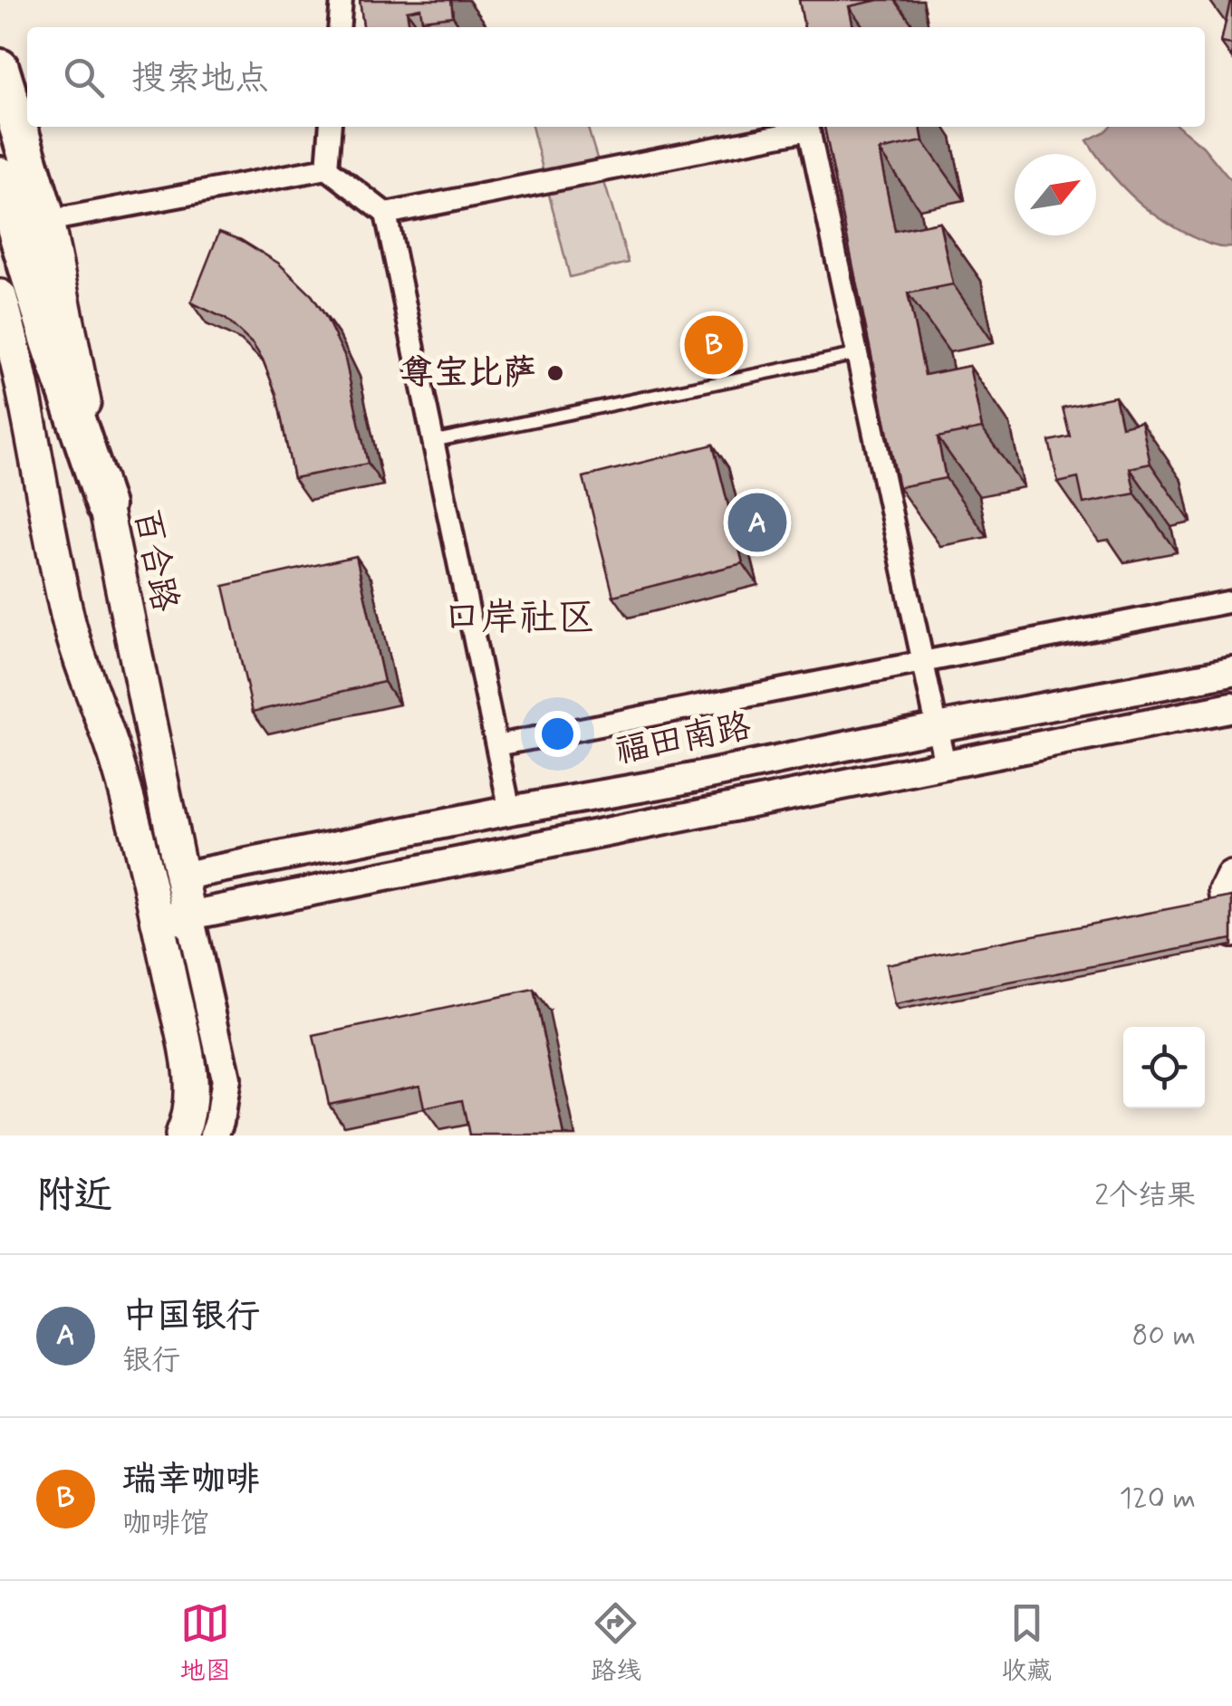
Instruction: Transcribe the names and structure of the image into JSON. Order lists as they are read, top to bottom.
{
  "streets": {
    "main road": ["百合路"],
    "street": ["福田南路"]
  },
  "crossings": [
    ["百合路", "福田南路"]
  ],
  "districts": ["口岸社区"],
  "places": ["尊宝比萨"],
  "north": "top right",
  "page": {
    "search": "搜索地点",
    "pins": ["B", "A"],
    "heading": ["附近", "2个结果"],
    "list": [
      {
        "mark": "A",
        "name": "中国银行",
        "note": "银行",
        "value": "80 m"
      },
      {
        "mark": "B",
        "name": "瑞幸咖啡",
        "note": "咖啡馆",
        "value": "120 m"
      }
    ],
    "nav": ["地图", "路线", "收藏"]
  }
}
